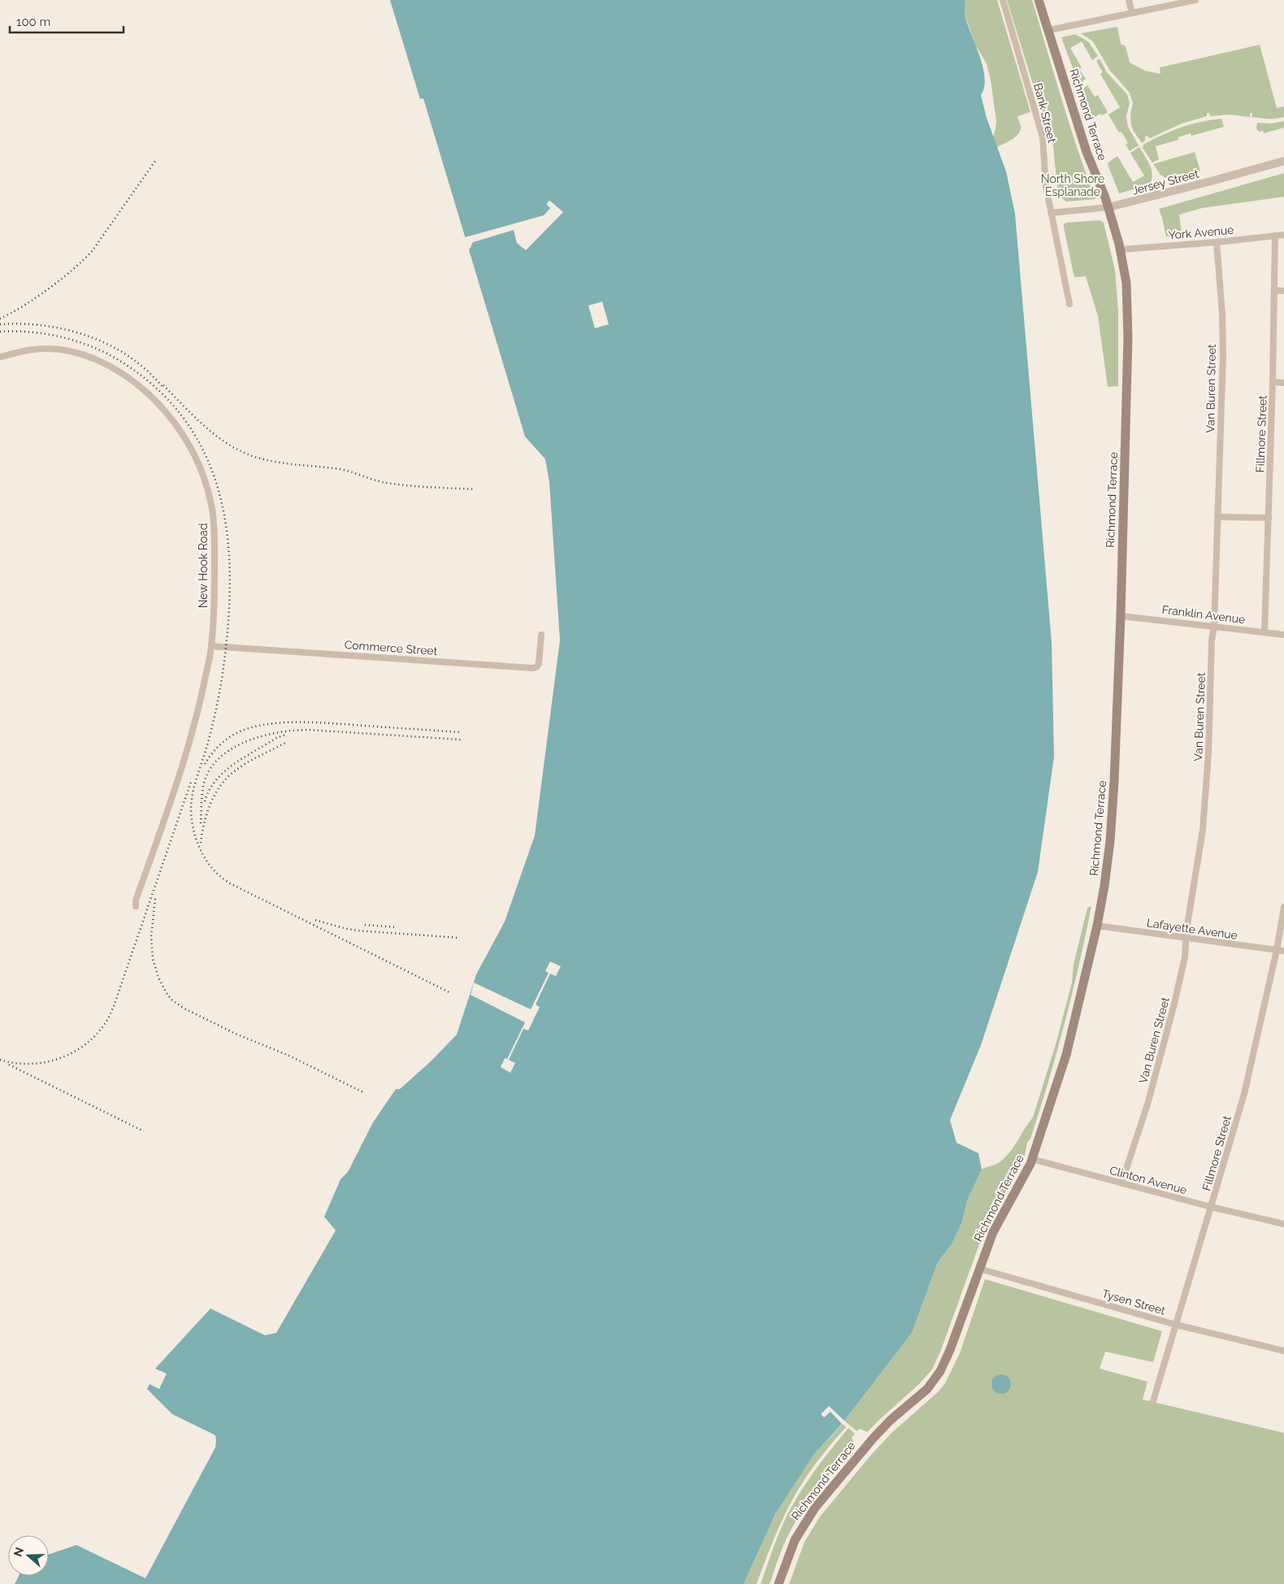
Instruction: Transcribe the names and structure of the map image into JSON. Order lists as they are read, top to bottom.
{
  "streets": {
    "main road": ["Richmond Terrace"],
    "street": [
      "Bank Street",
      "Jersey Street",
      "York Avenue",
      "Van Buren Street",
      "Fillmore Street",
      "New Hook Road",
      "Franklin Avenue",
      "Commerce Street",
      "Lafayette Avenue",
      "Clinton Avenue",
      "Tysen Street"
    ]
  },
  "crossings": [
    ["Bank Street", "Jersey Street"],
    ["Richmond Terrace", "Jersey Street"],
    ["Richmond Terrace", "York Avenue"],
    ["Richmond Terrace", "Franklin Avenue"],
    ["Richmond Terrace", "Lafayette Avenue"],
    ["Richmond Terrace", "Clinton Avenue"],
    ["Richmond Terrace", "Tysen Street"],
    ["York Avenue", "Van Buren Street"],
    ["York Avenue", "Fillmore Street"],
    ["Van Buren Street", "Franklin Avenue"],
    ["Van Buren Street", "Lafayette Avenue"],
    ["Van Buren Street", "Clinton Avenue"],
    ["Fillmore Street", "Franklin Avenue"],
    ["Fillmore Street", "Lafayette Avenue"],
    ["Fillmore Street", "Clinton Avenue"],
    ["Fillmore Street", "Tysen Street"],
    ["New Hook Road", "Commerce Street"]
  ],
  "parks": ["North Shore Esplanade"],
  "scale_bar": "100 m",
  "north": "left"
}
